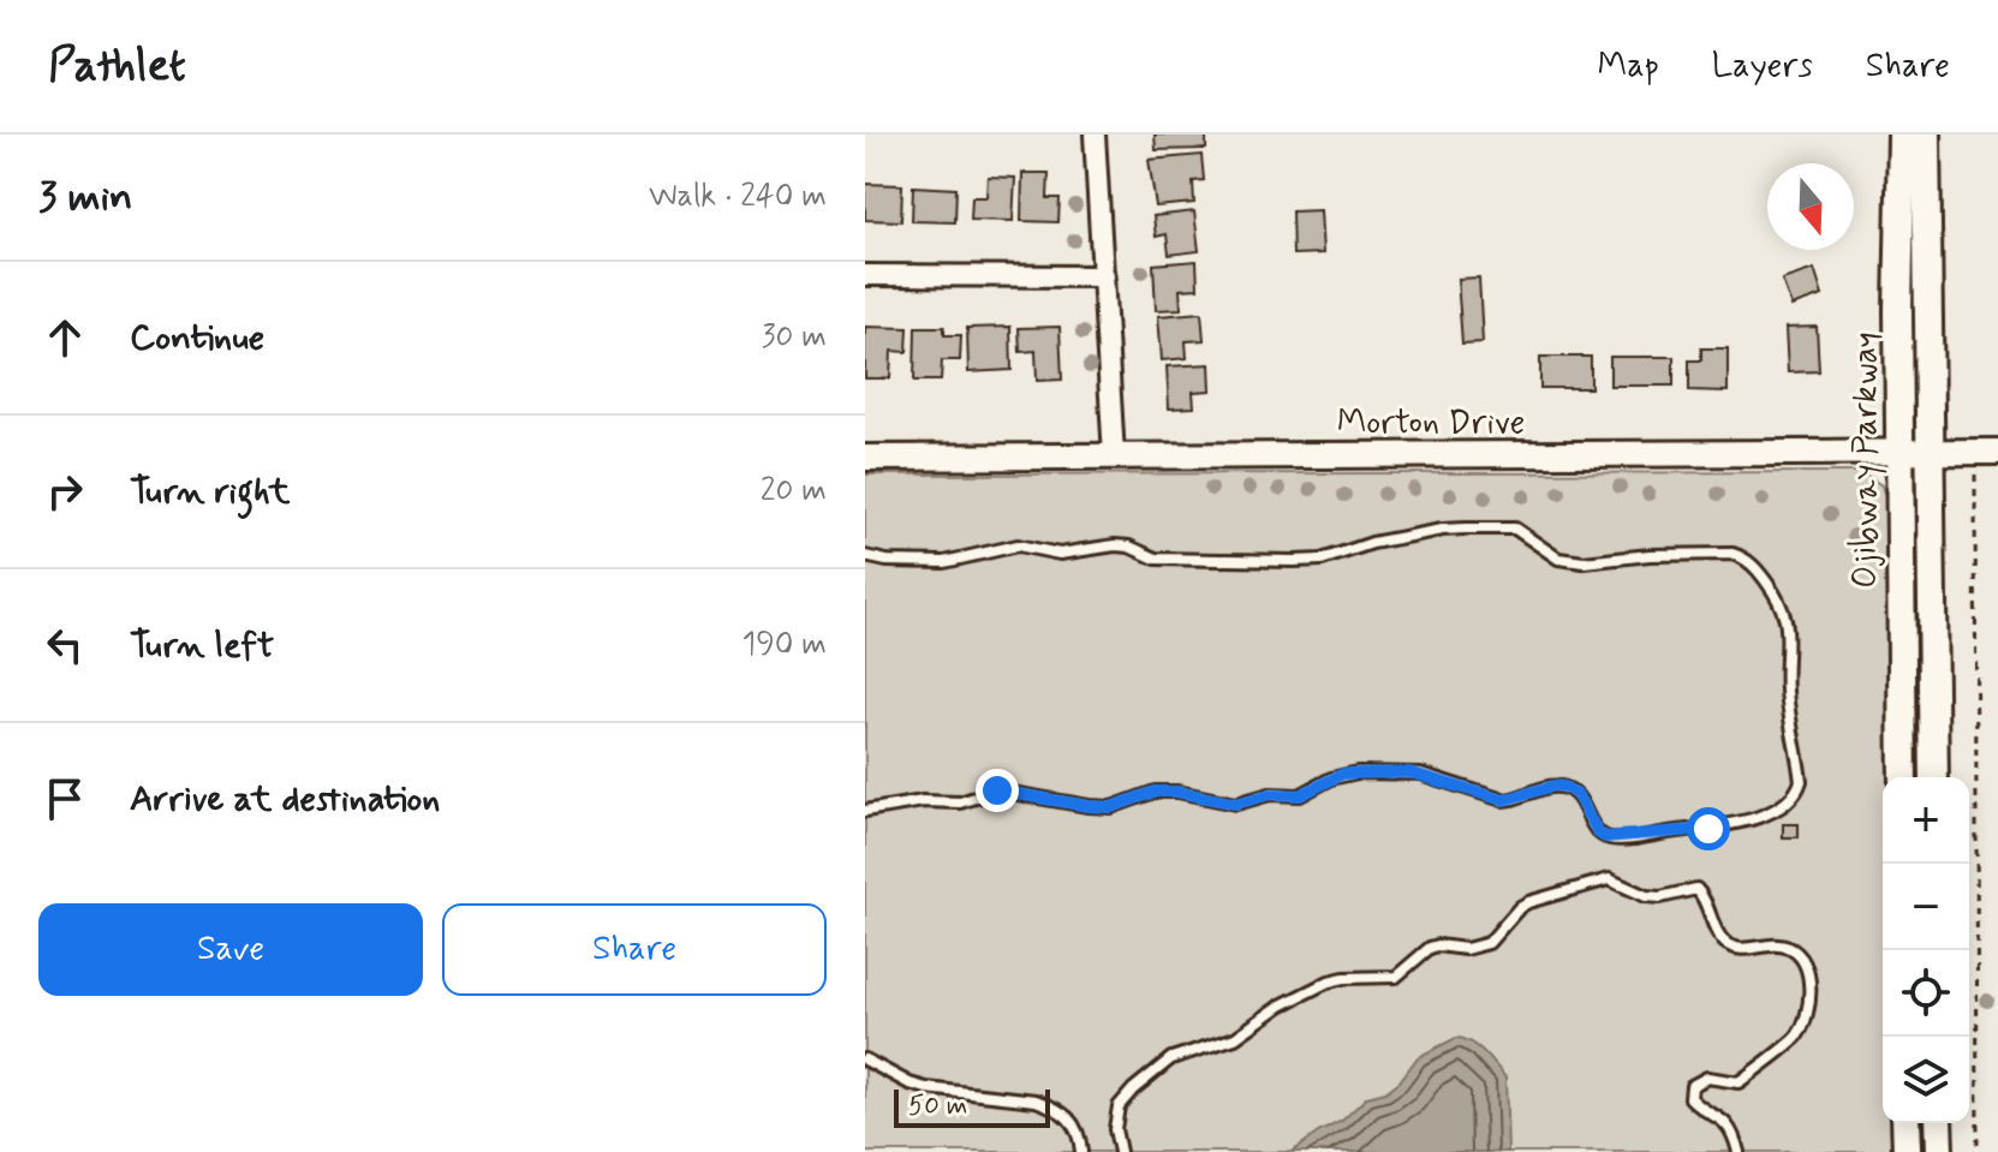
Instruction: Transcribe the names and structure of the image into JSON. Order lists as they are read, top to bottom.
{
  "streets": {
    "main road": ["Ojibway Parkway"],
    "street": ["Morton Drive"]
  },
  "crossings": [
    ["Morton Drive", "Ojibway Parkway"]
  ],
  "scale_bar": "50 m",
  "north": "bottom",
  "page": {
    "header": "Pathlet",
    "nav": ["Map", "Layers", "Share"],
    "heading": ["3 min", "Walk · 240 m"],
    "list": [
      ["Continue", "30 m"],
      ["Turn right", "20 m"],
      ["Turn left", "190 m"],
      "Arrive at destination"
    ],
    "map_buttons": ["+", "−"],
    "buttons": ["Save", "Share"],
    "scale": "50 m"
  }
}
